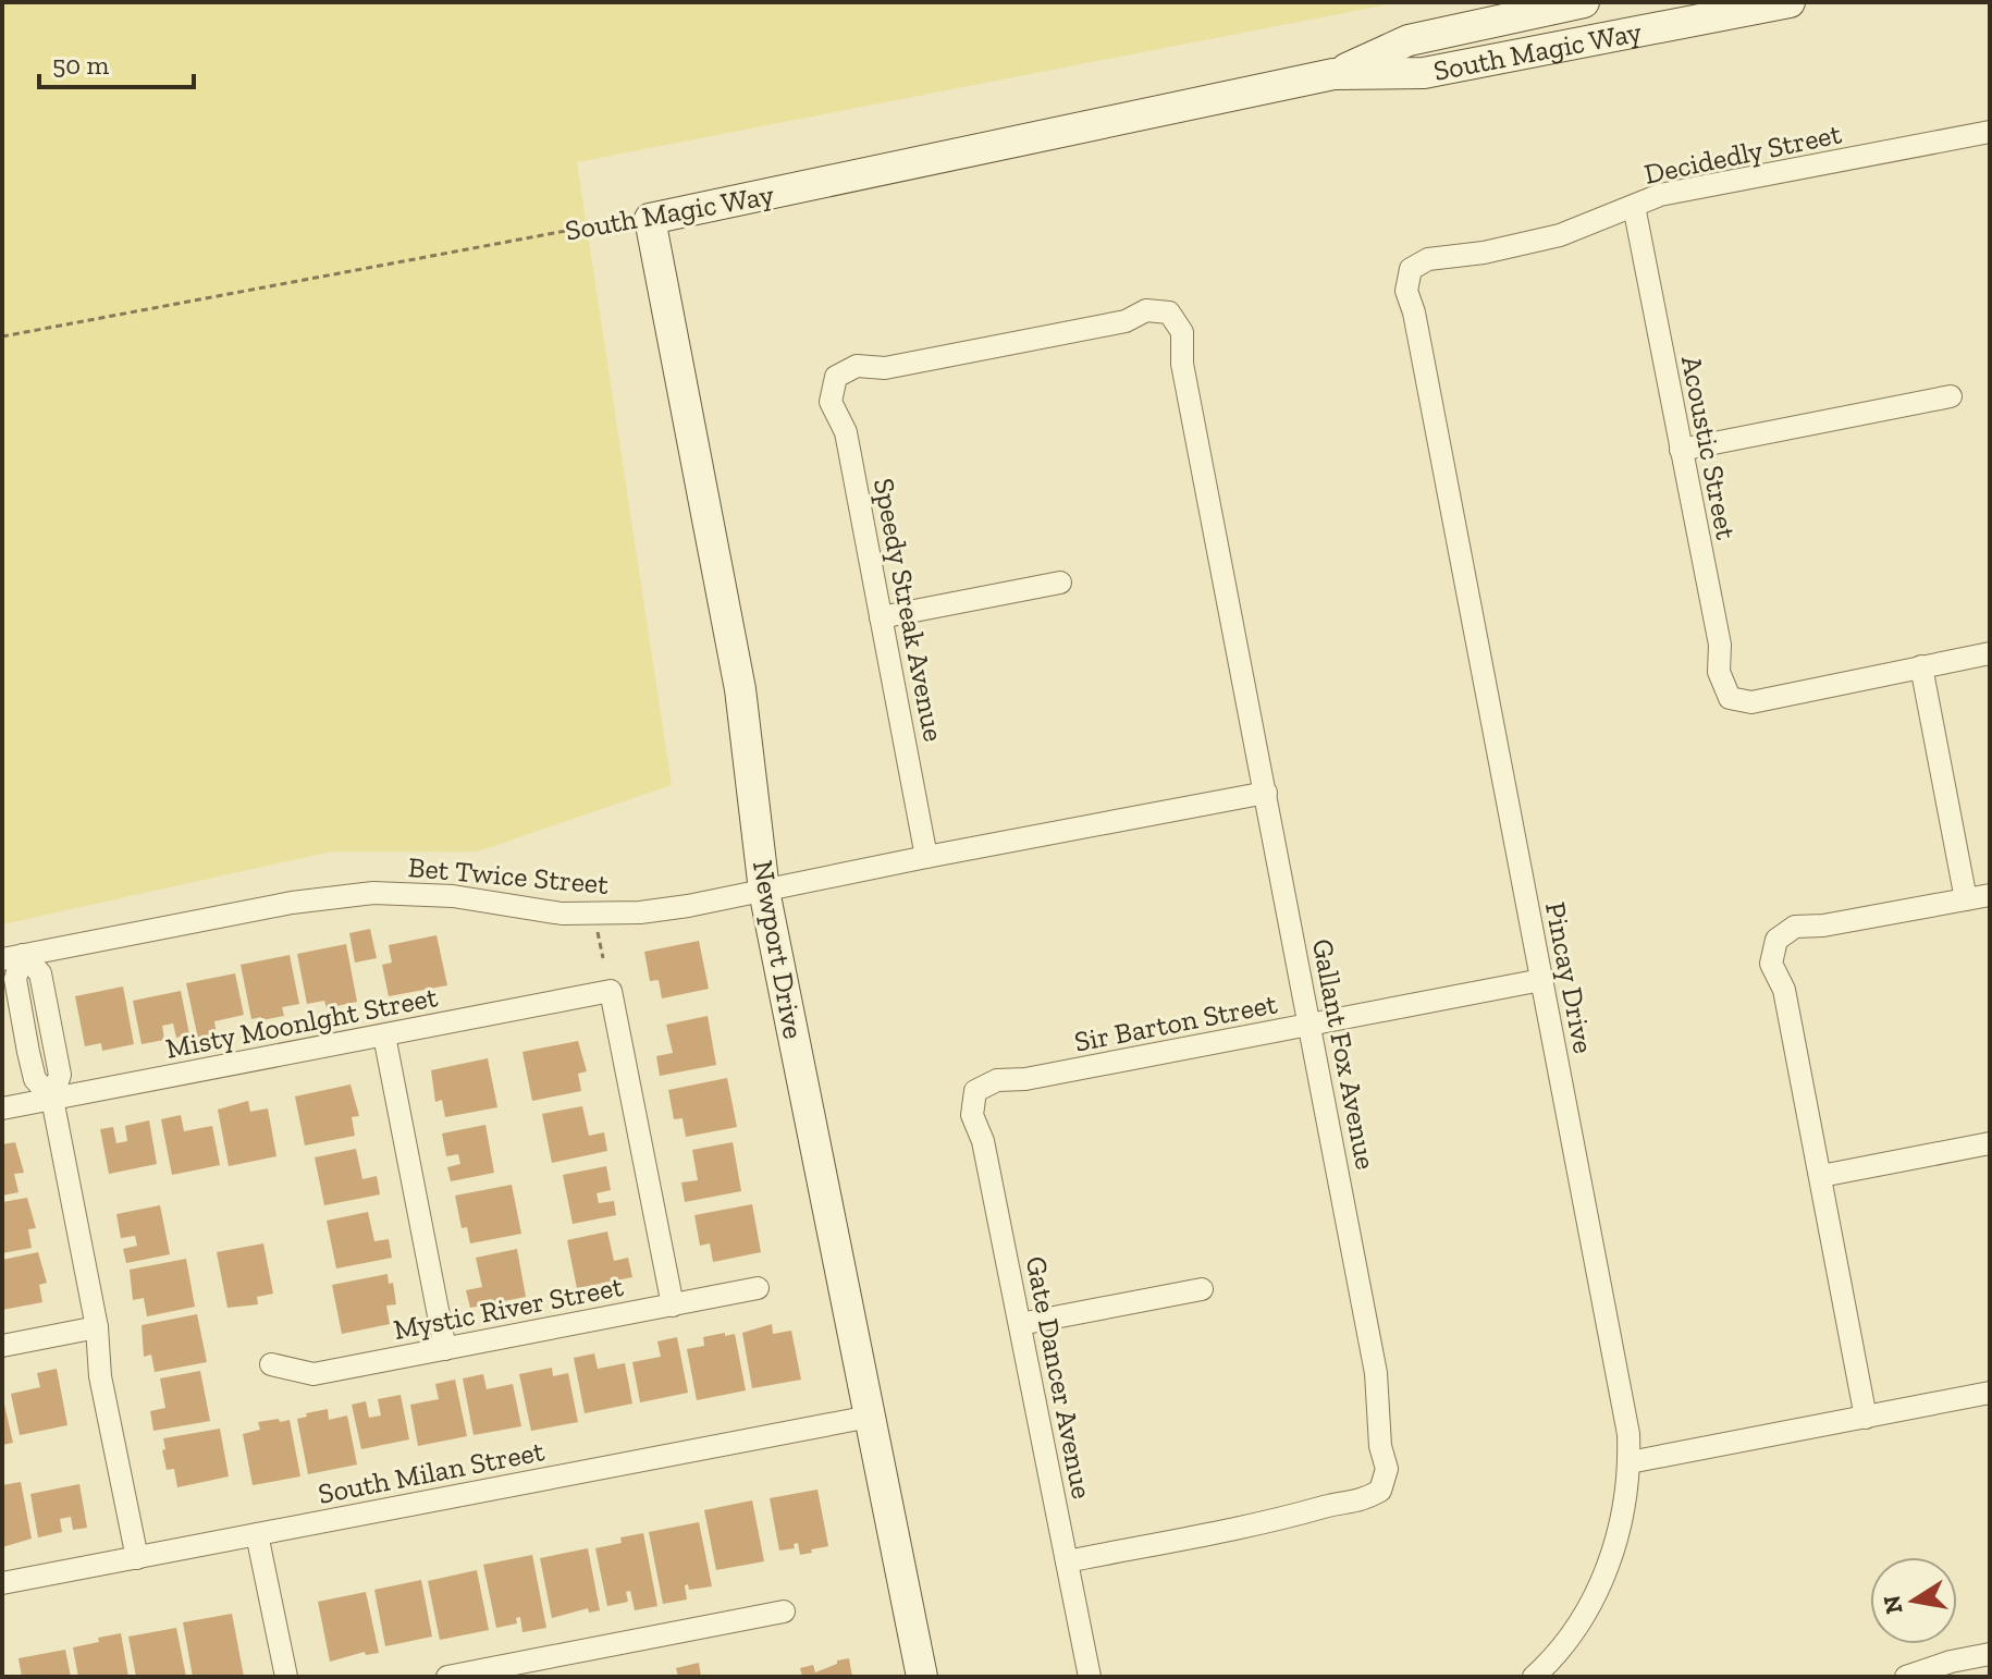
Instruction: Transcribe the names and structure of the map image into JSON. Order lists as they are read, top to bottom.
{
  "streets": {
    "street": [
      "South Magic Way",
      "Decidedly Street",
      "Acoustic Street",
      "Speedy Streak Avenue",
      "Bet Twice Street",
      "Newport Drive",
      "Pincay Drive",
      "Misty Moonlght Street",
      "Sir Barton Street",
      "Gallant Fox Avenue",
      "Mystic River Street",
      "Gate Dancer Avenue",
      "South Milan Street"
    ]
  },
  "crossings": [
    ["South Magic Way", "Newport Drive"],
    ["Decidedly Street", "Acoustic Street"],
    ["Decidedly Street", "Pincay Drive"],
    ["Speedy Streak Avenue", "Bet Twice Street"],
    ["Speedy Streak Avenue", "Gallant Fox Avenue"],
    ["Bet Twice Street", "Newport Drive"],
    ["Bet Twice Street", "Gallant Fox Avenue"],
    ["Newport Drive", "South Milan Street"],
    ["Pincay Drive", "Sir Barton Street"],
    ["Misty Moonlght Street", "Mystic River Street"],
    ["Sir Barton Street", "Gallant Fox Avenue"],
    ["Sir Barton Street", "Gate Dancer Avenue"],
    ["Gallant Fox Avenue", "Gate Dancer Avenue"]
  ],
  "scale_bar": "50 m",
  "north": "left"
}
